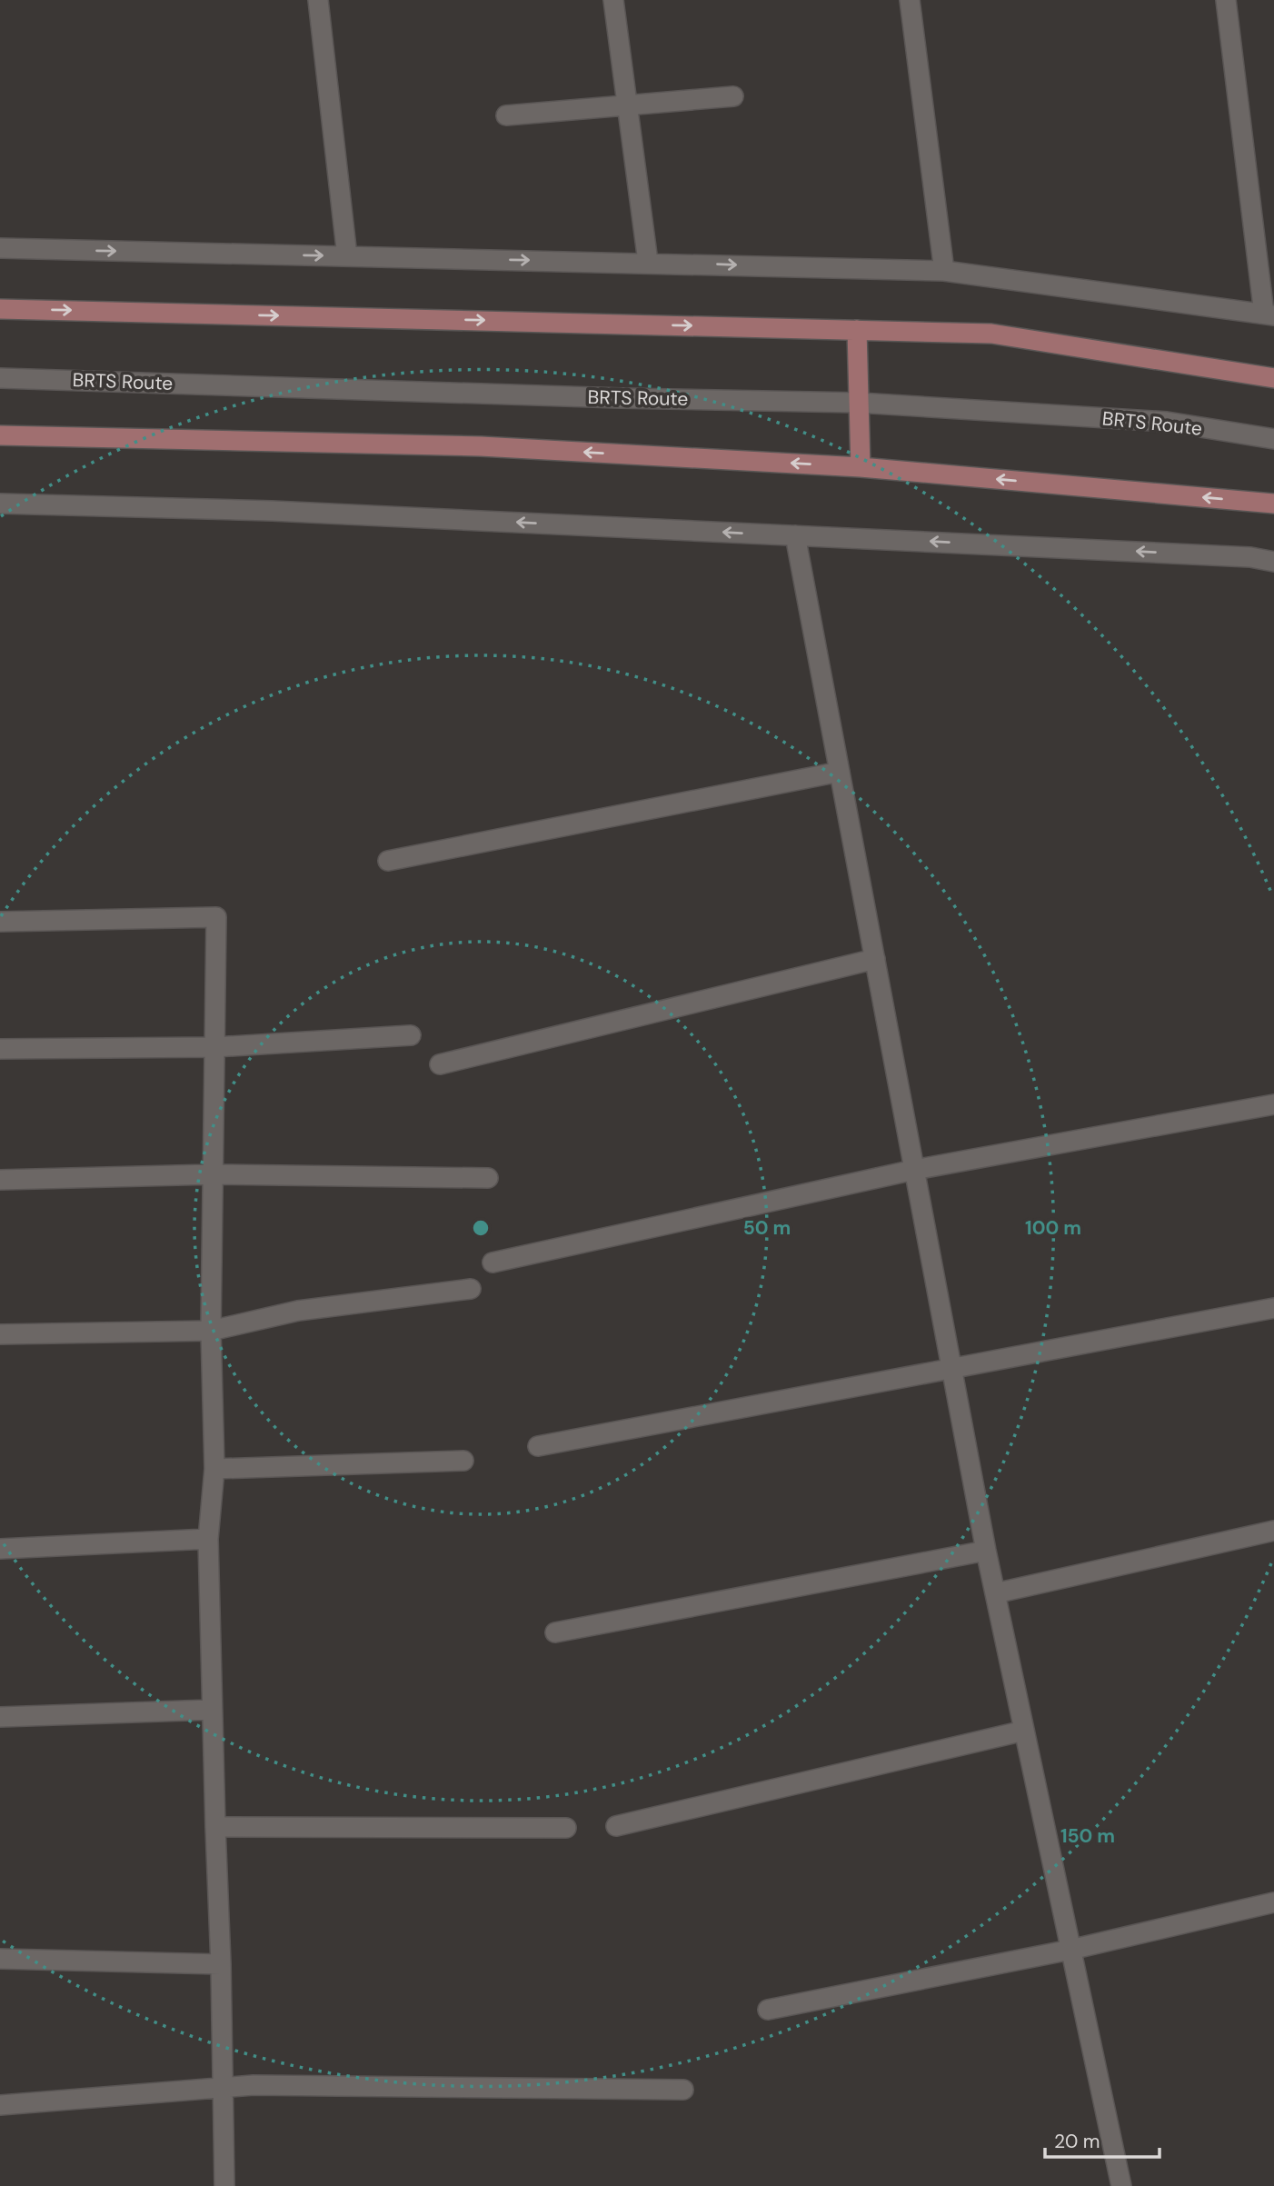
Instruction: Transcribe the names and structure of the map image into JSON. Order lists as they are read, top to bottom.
{
  "streets": {
    "street": ["BRTS Route"]
  },
  "scale_bar": "20 m",
  "rings": ["50 m", "100 m", "150 m"]
}
